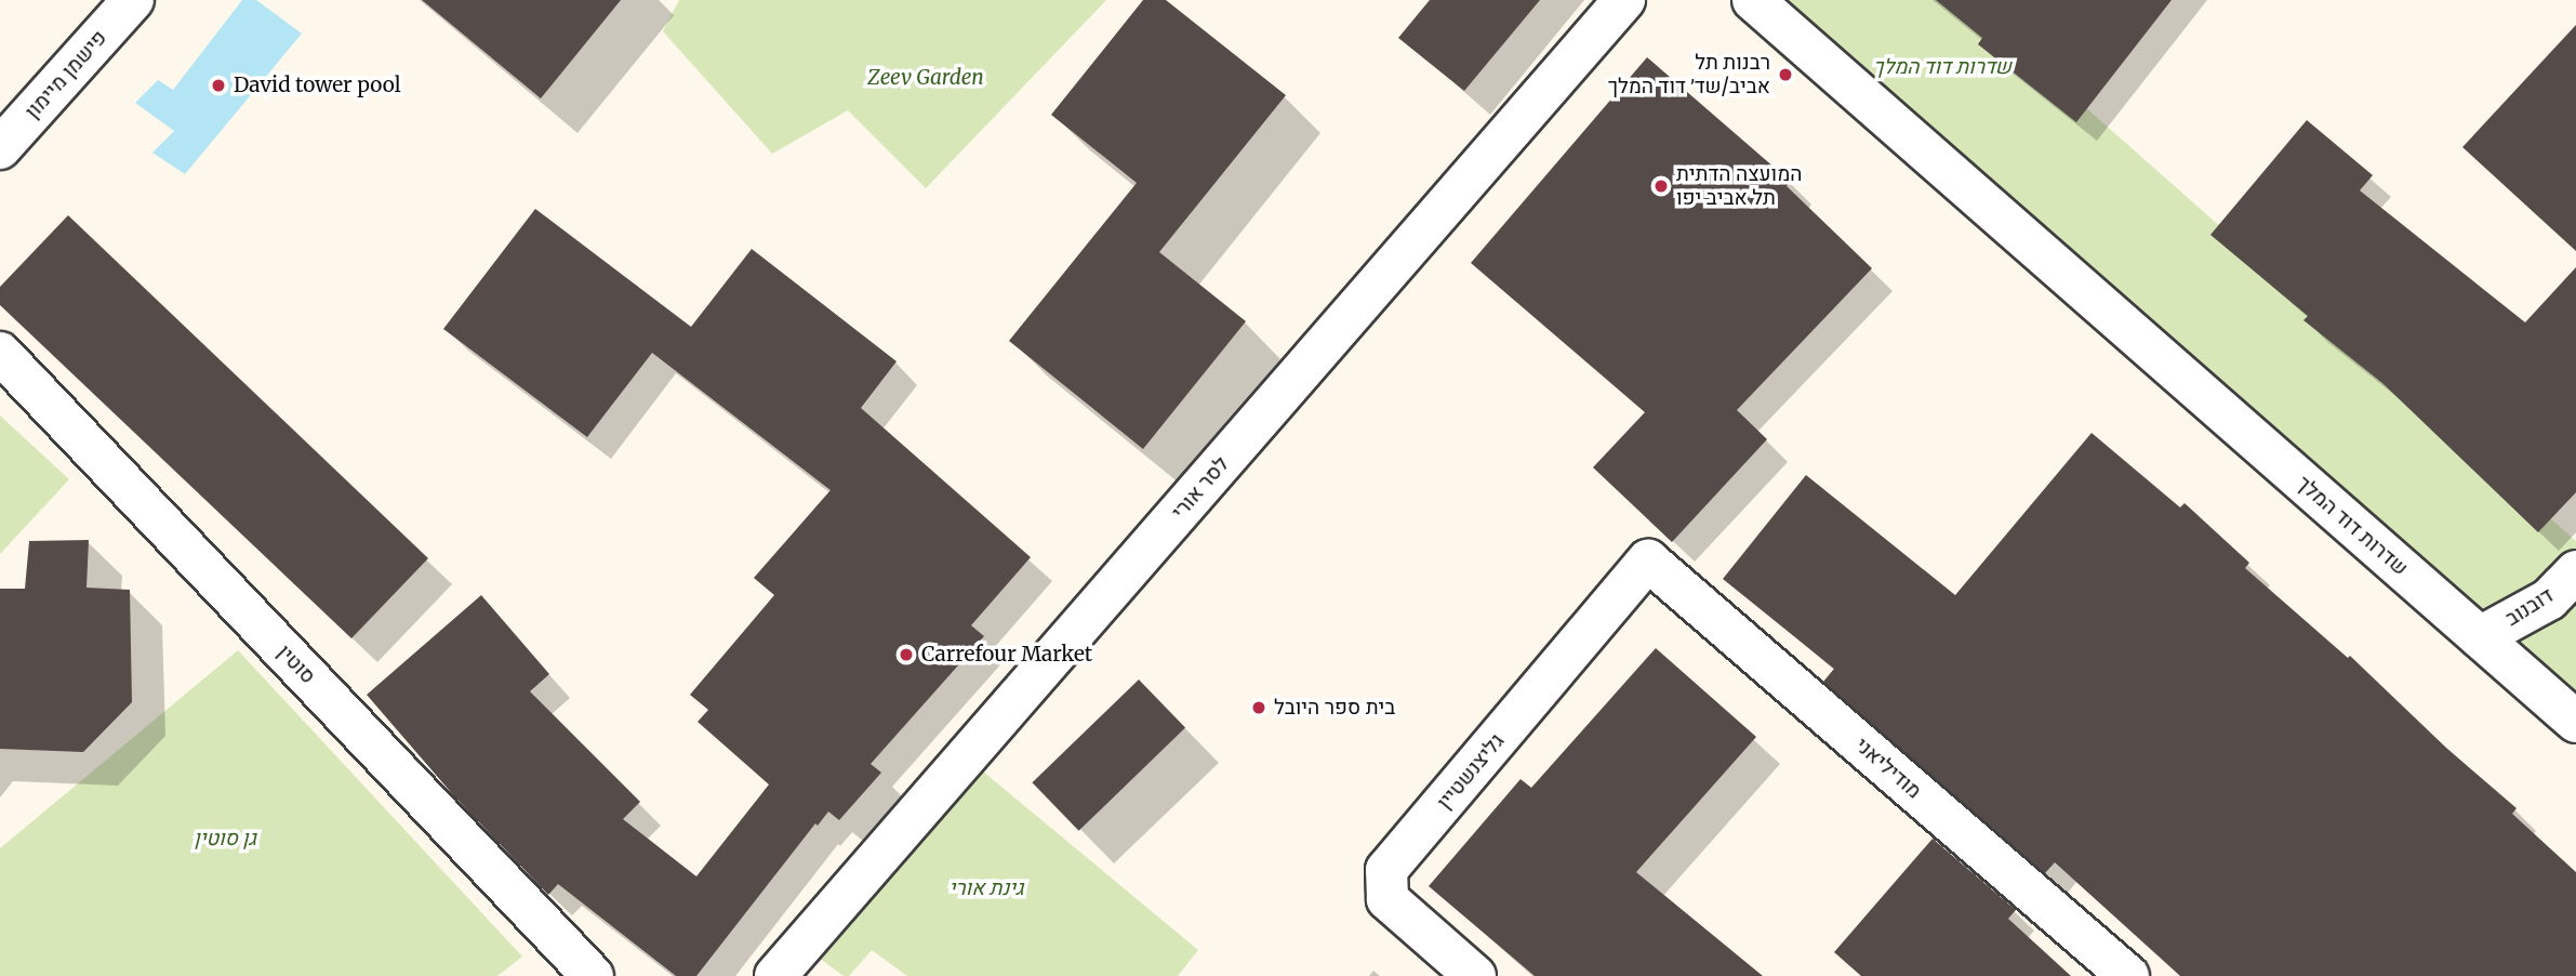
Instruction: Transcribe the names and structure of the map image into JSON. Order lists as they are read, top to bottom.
{
  "streets": {
    "street": [
      "פישמן מיימון",
      "לסר אורי",
      "שדרות דוד המלך",
      "דובנוב",
      "סוטין",
      "מודיליאני",
      "גליצנשטיין"
    ]
  },
  "crossings": [
    ["שדרות דוד המלך", "דובנוב"],
    ["מודיליאני", "גליצנשטיין"]
  ],
  "parks": [
    "שדרות דוד המלך",
    "Zeev Garden",
    "גן סוטין",
    "גינת אורי"
  ],
  "places": [
    "רבנות תל אביב/שד׳ דוד המלך",
    "David tower pool",
    "המועצה הדתית תל אביב יפו",
    "Carrefour Market",
    "בית ספר היובל"
  ]
}
